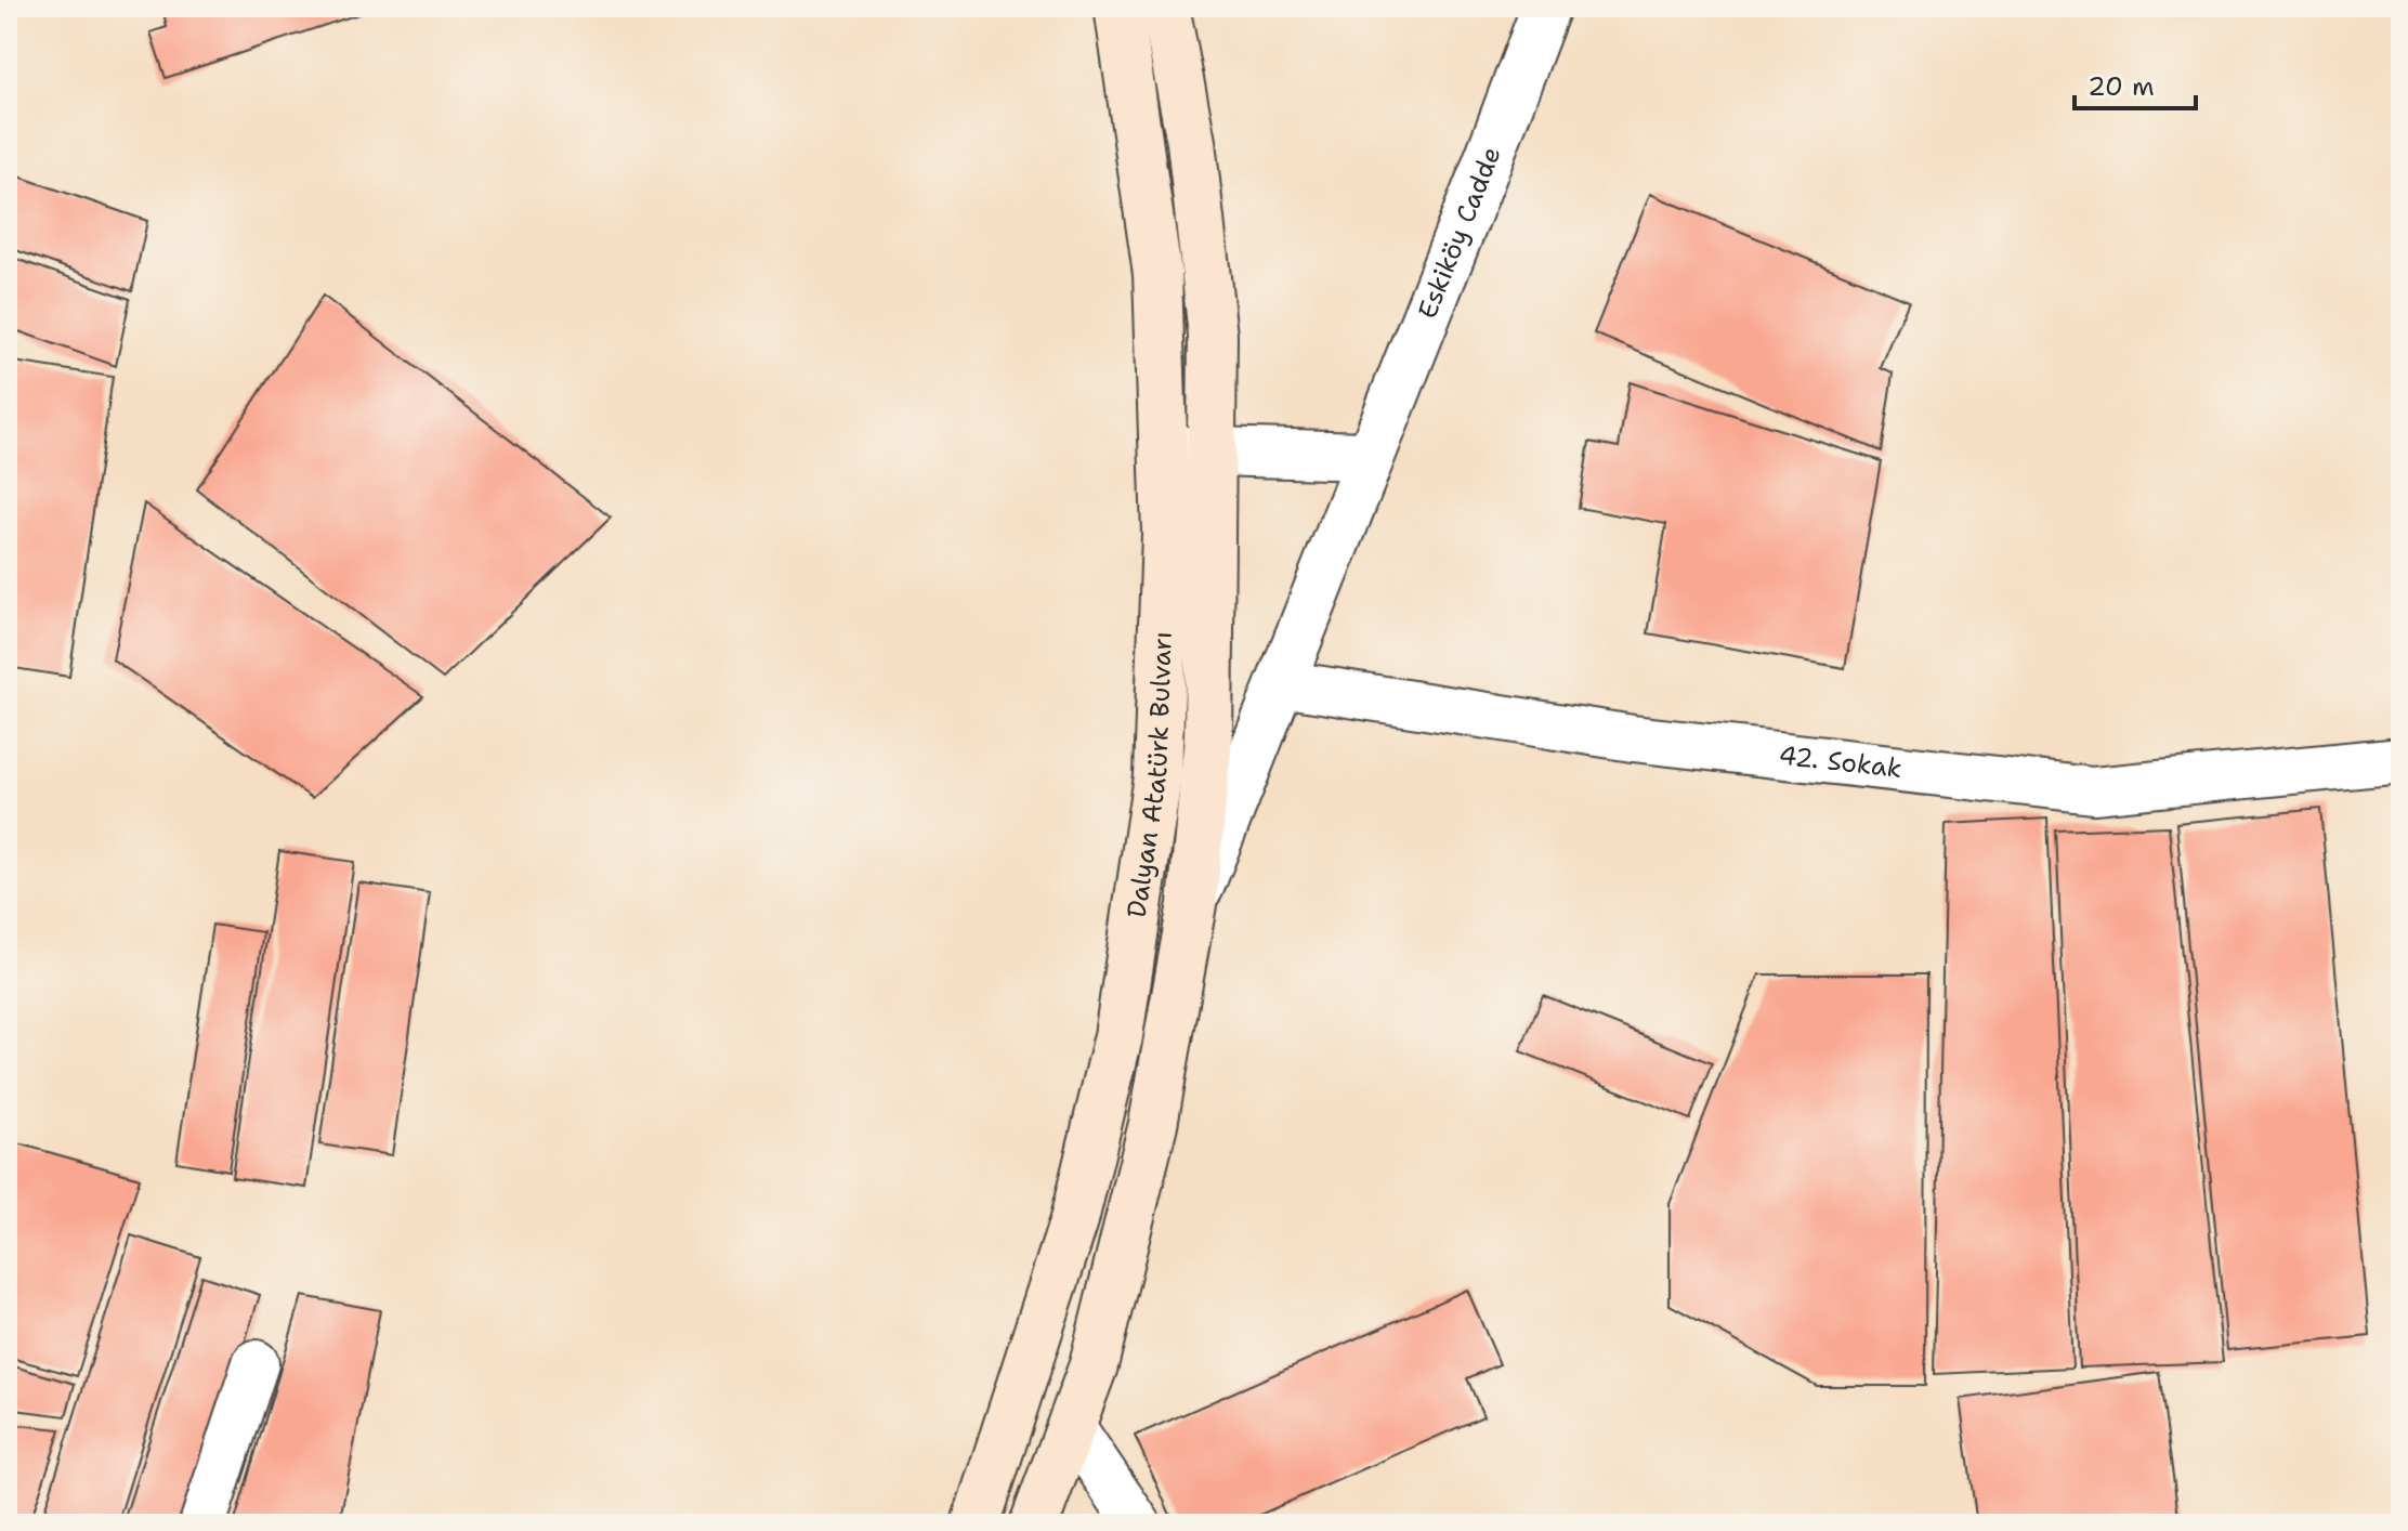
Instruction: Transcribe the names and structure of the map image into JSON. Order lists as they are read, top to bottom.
{
  "streets": {
    "main road": ["Dalyan Atatürk Bulvarı"],
    "street": ["Eskiköy Cadde", "42. Sokak"]
  },
  "crossings": [
    ["Eskiköy Cadde", "42. Sokak"],
    ["Eskiköy Cadde", "Dalyan Atatürk Bulvarı"]
  ],
  "scale_bar": "20 m"
}
